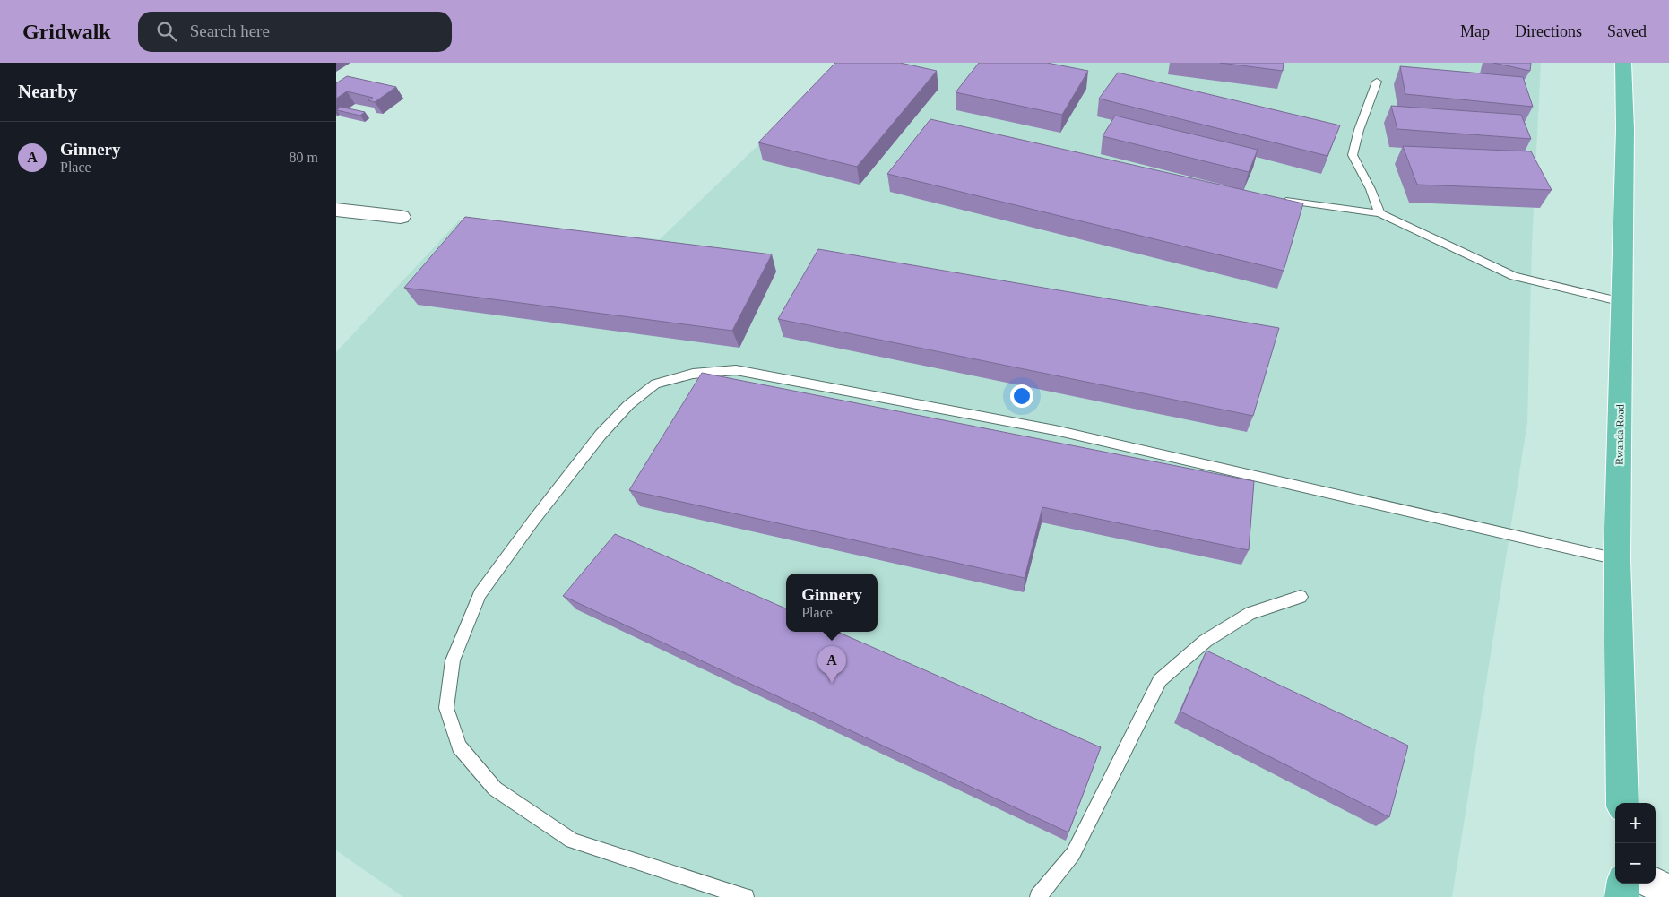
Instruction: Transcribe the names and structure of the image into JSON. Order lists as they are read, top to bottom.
{
  "streets": {
    "highway": ["Rwanda Road"]
  },
  "page": {
    "header": "Gridwalk",
    "search": "Search here",
    "nav": ["Map", "Directions", "Saved"],
    "heading": "Nearby",
    "list": [
      {
        "mark": "A",
        "name": "Ginnery",
        "note": "Place",
        "value": "80 m"
      }
    ],
    "popup": ["Ginnery", "Place"],
    "pins": "A",
    "map_buttons": ["+", "−"]
  }
}
